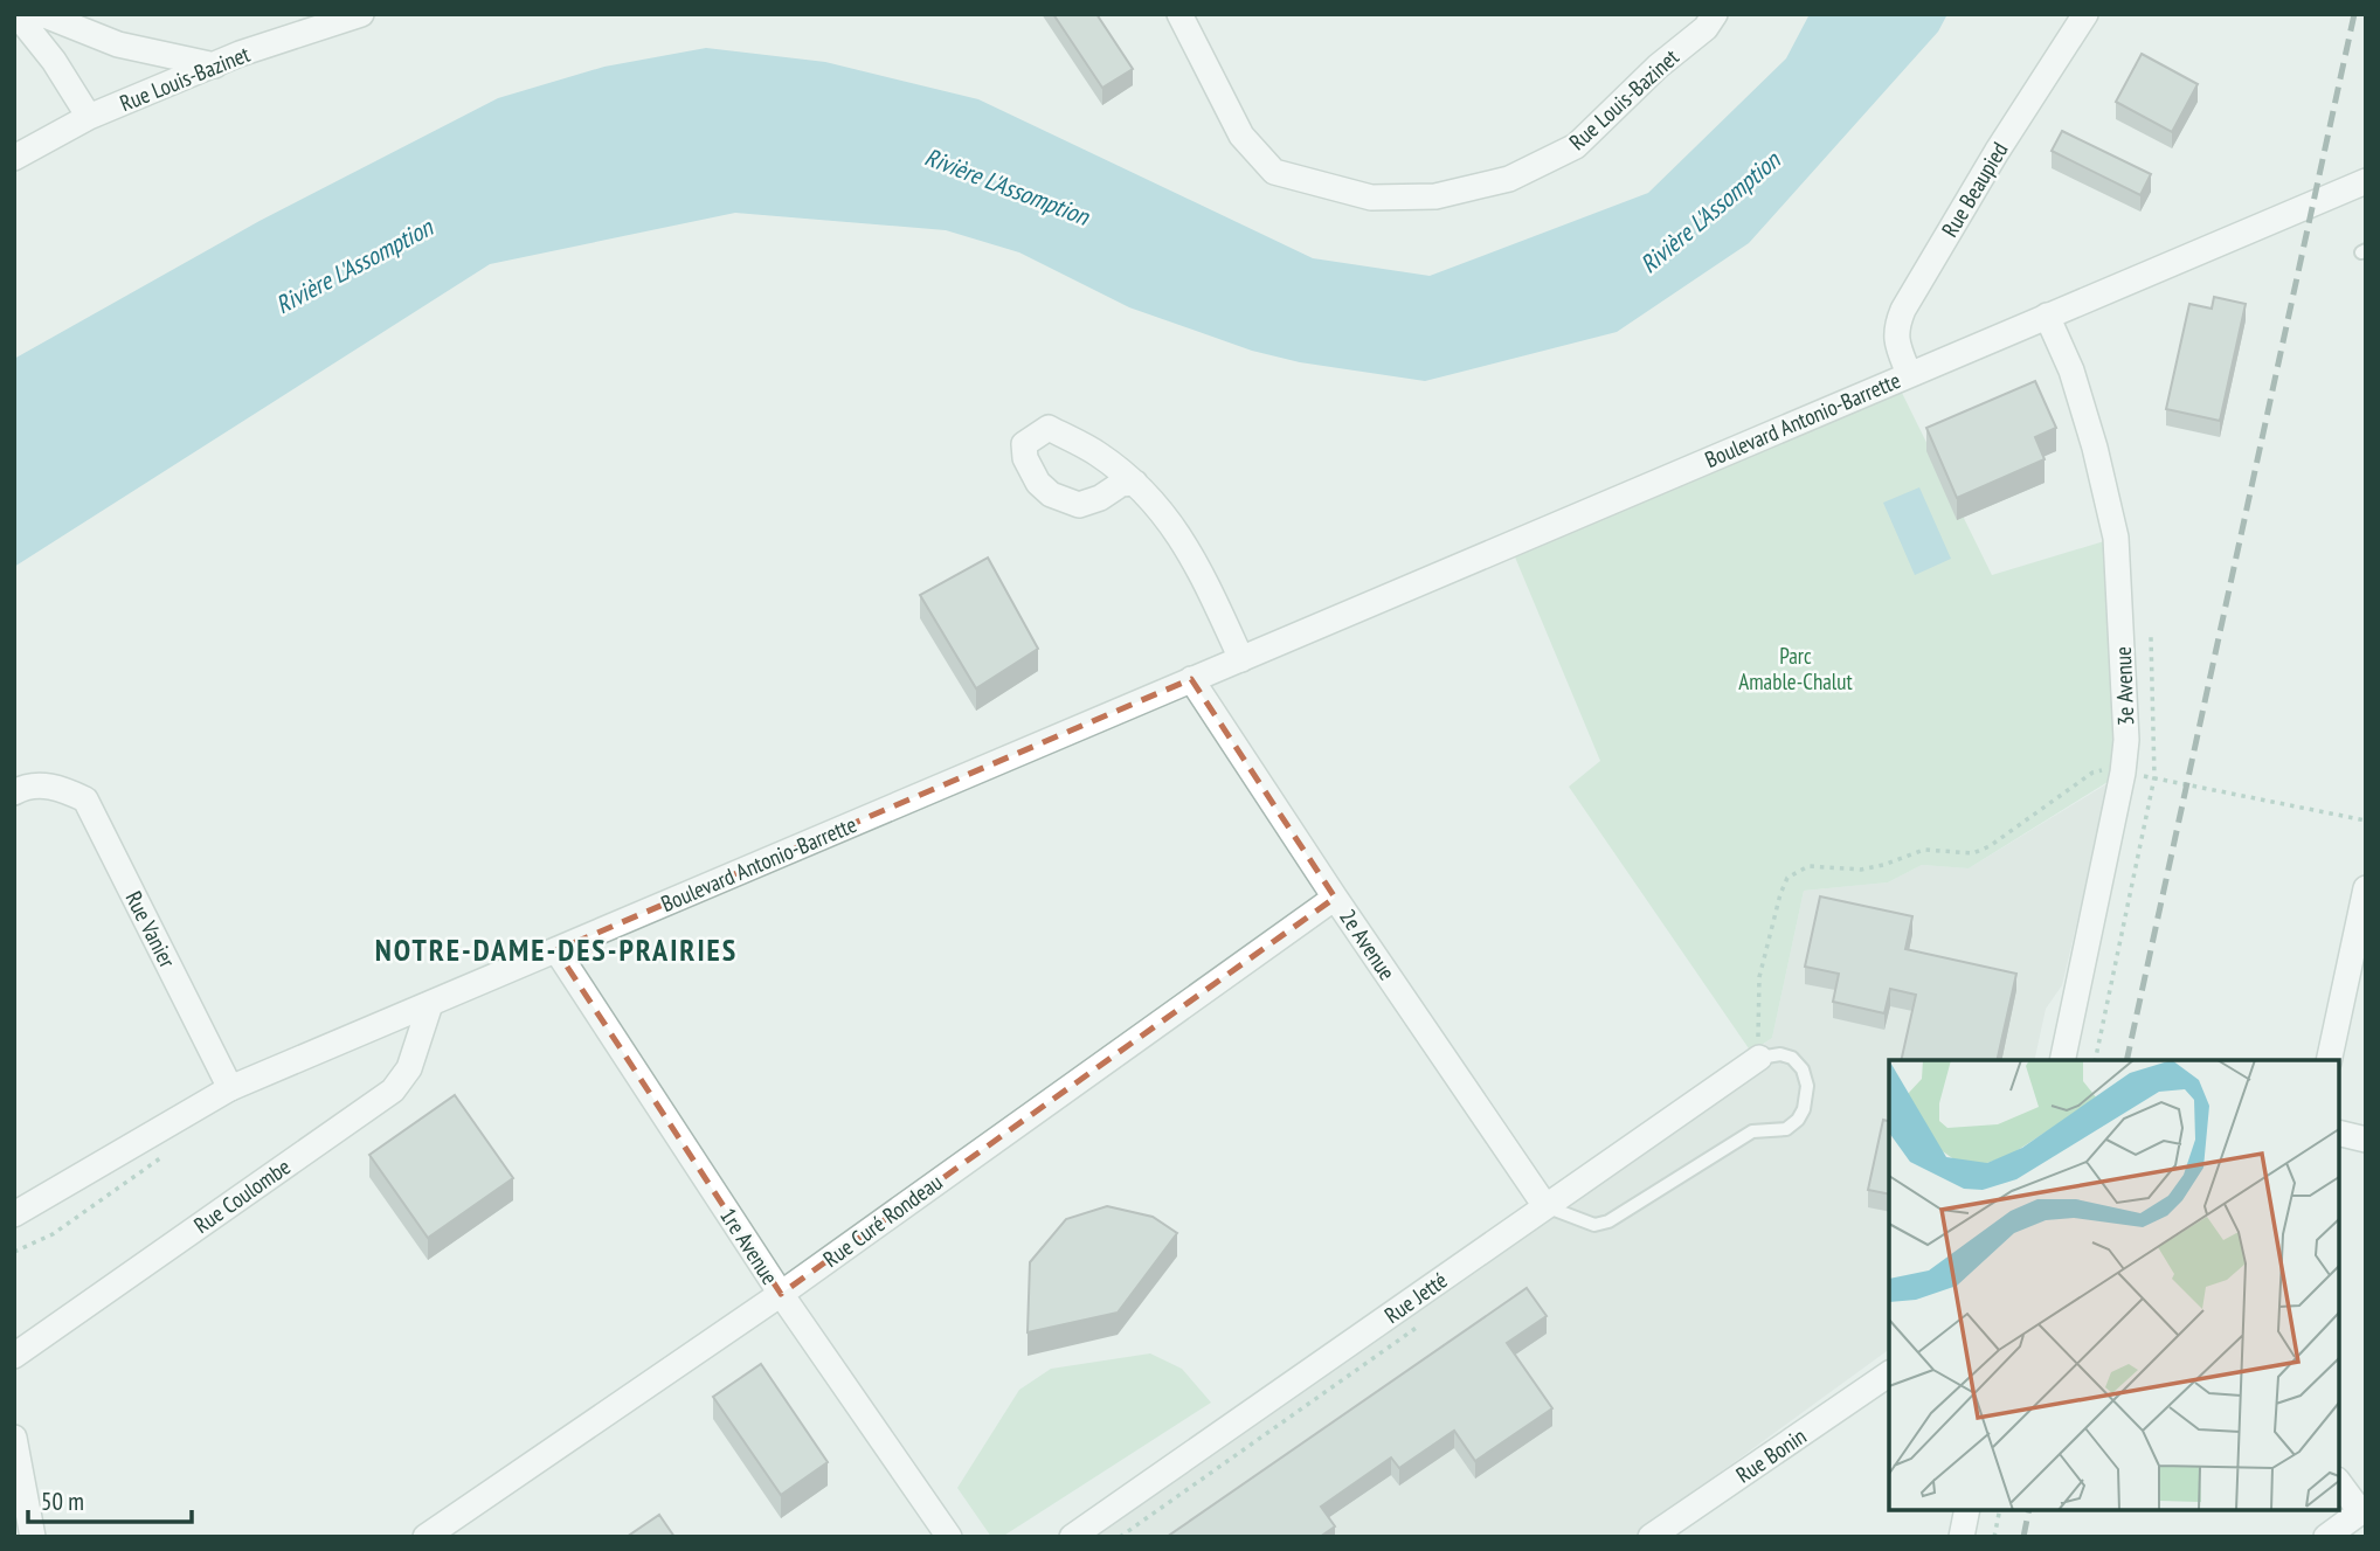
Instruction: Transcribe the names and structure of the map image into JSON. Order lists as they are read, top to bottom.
{
  "streets": {
    "street": [
      "Rue Louis-Bazinet",
      "Rue Beaupied",
      "Boulevard Antonio-Barrette",
      "3e Avenue",
      "Rue Vanier",
      "2e Avenue",
      "Rue Coulombe",
      "Rue Curé Rondeau",
      "1re Avenue",
      "Rue Jetté",
      "Rue Bonin"
    ]
  },
  "crossings": [
    ["Rue Beaupied", "Boulevard Antonio-Barrette"],
    ["Boulevard Antonio-Barrette", "3e Avenue"],
    ["Boulevard Antonio-Barrette", "Rue Vanier"],
    ["Boulevard Antonio-Barrette", "2e Avenue"],
    ["Boulevard Antonio-Barrette", "Rue Coulombe"],
    ["Boulevard Antonio-Barrette", "1re Avenue"],
    ["2e Avenue", "Rue Curé Rondeau"],
    ["2e Avenue", "Rue Jetté"],
    ["Rue Curé Rondeau", "1re Avenue"]
  ],
  "districts": ["NOTRE-DAME-DES-PRAIRIES"],
  "water": ["Rivière L'Assomption"],
  "parks": ["Parc Amable-Chalut"],
  "scale_bar": "50 m"
}
